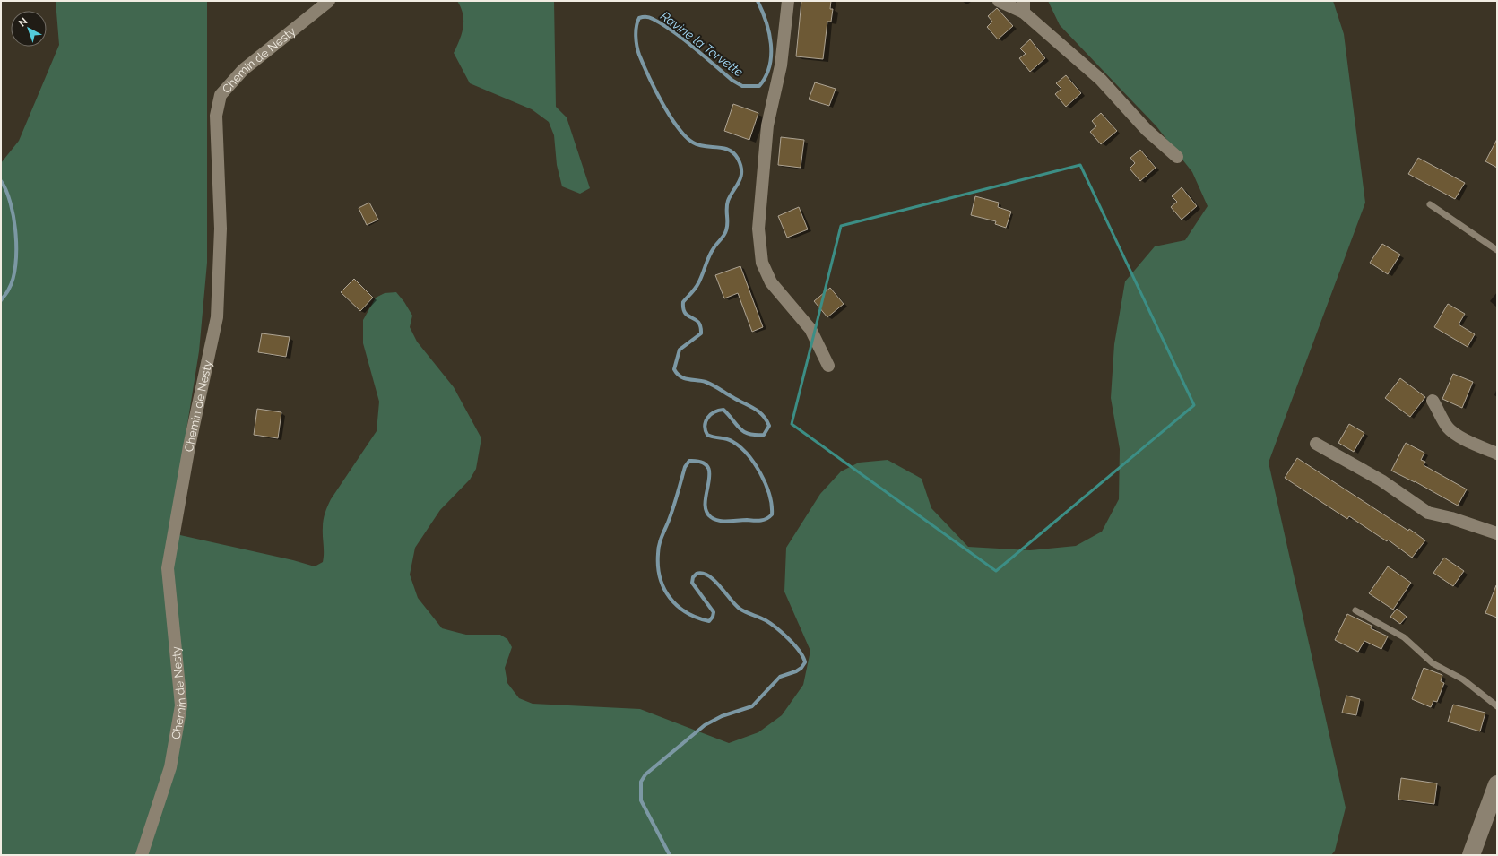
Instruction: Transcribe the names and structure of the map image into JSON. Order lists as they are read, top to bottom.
{
  "streets": {
    "street": ["Chemin de Nesty"]
  },
  "water": ["Ravine la Torvette"],
  "north": "top left"
}
